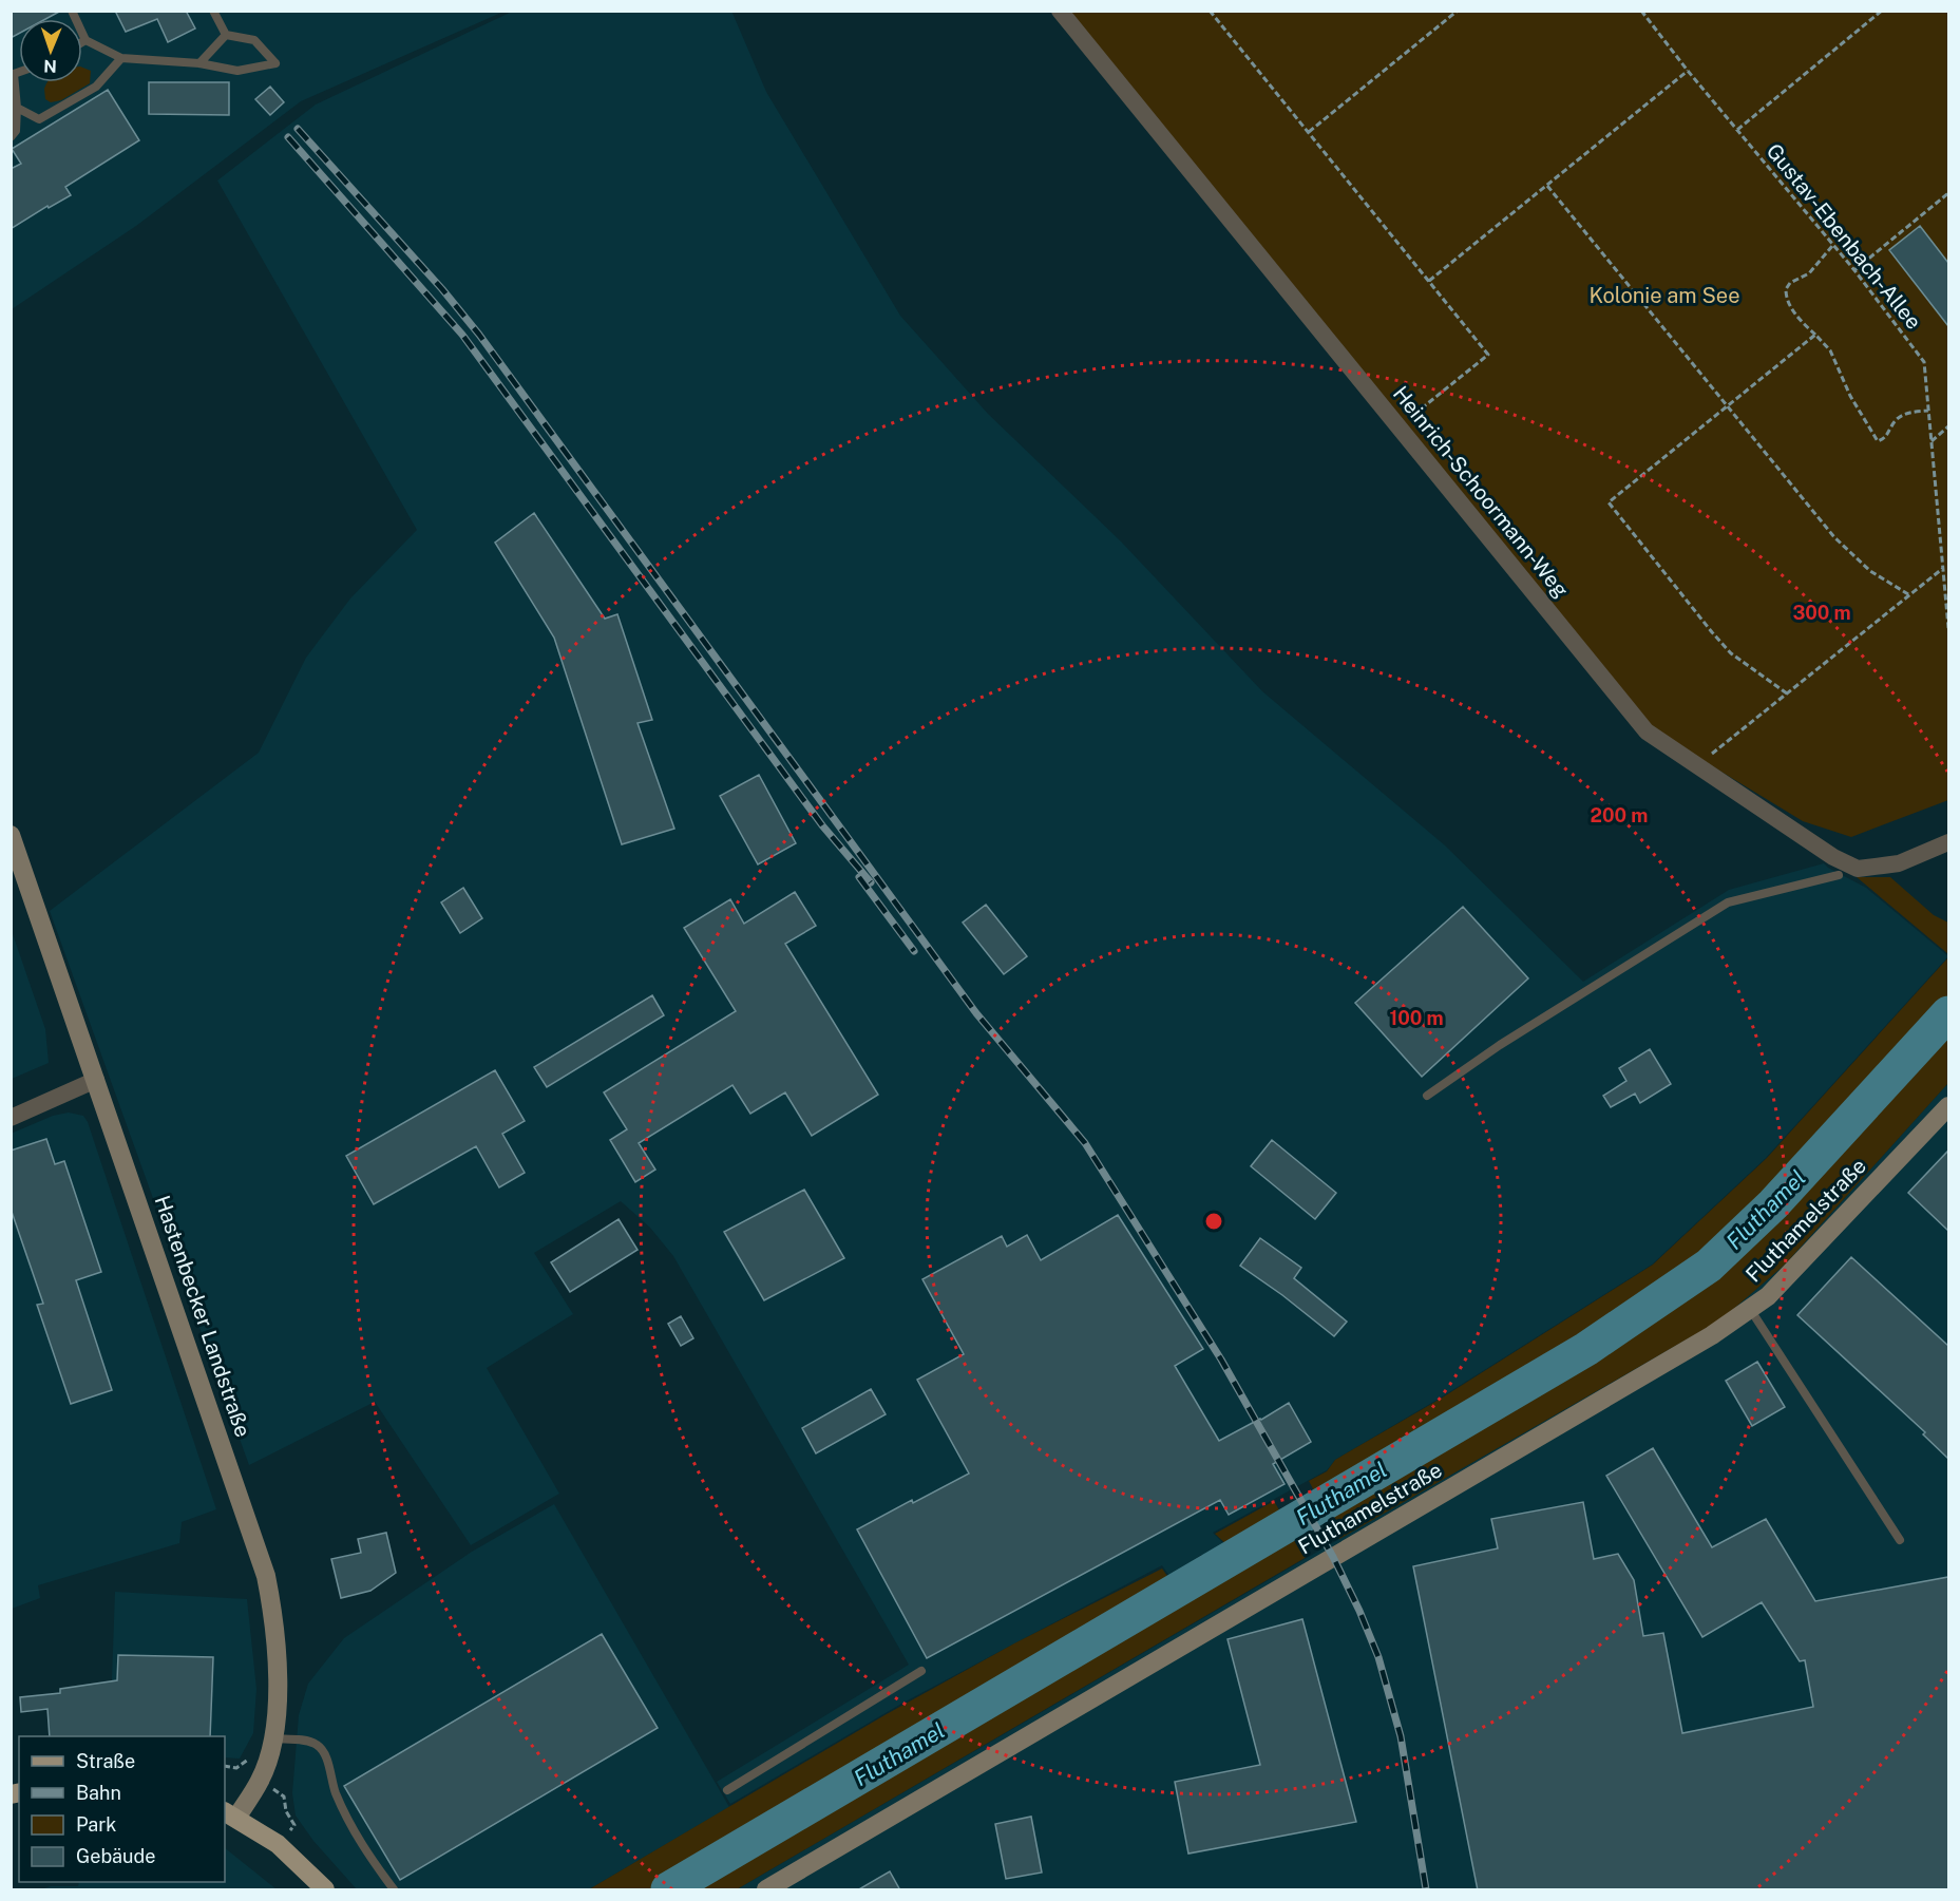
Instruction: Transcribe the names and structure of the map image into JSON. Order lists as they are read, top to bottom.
{
  "streets": {
    "main road": ["Fluthamelstraße", "Hastenbecker Landstraße"],
    "street": ["Heinrich-Schoormann-Weg"],
    "path": ["Gustav-Ebenbach-Allee"]
  },
  "water": ["Fluthamel"],
  "parks": ["Kolonie am See"],
  "legend": [
    "Straße",
    "Bahn",
    "Park",
    "Gebäude"
  ],
  "north": "bottom",
  "rings": ["300 m", "200 m", "100 m"]
}
